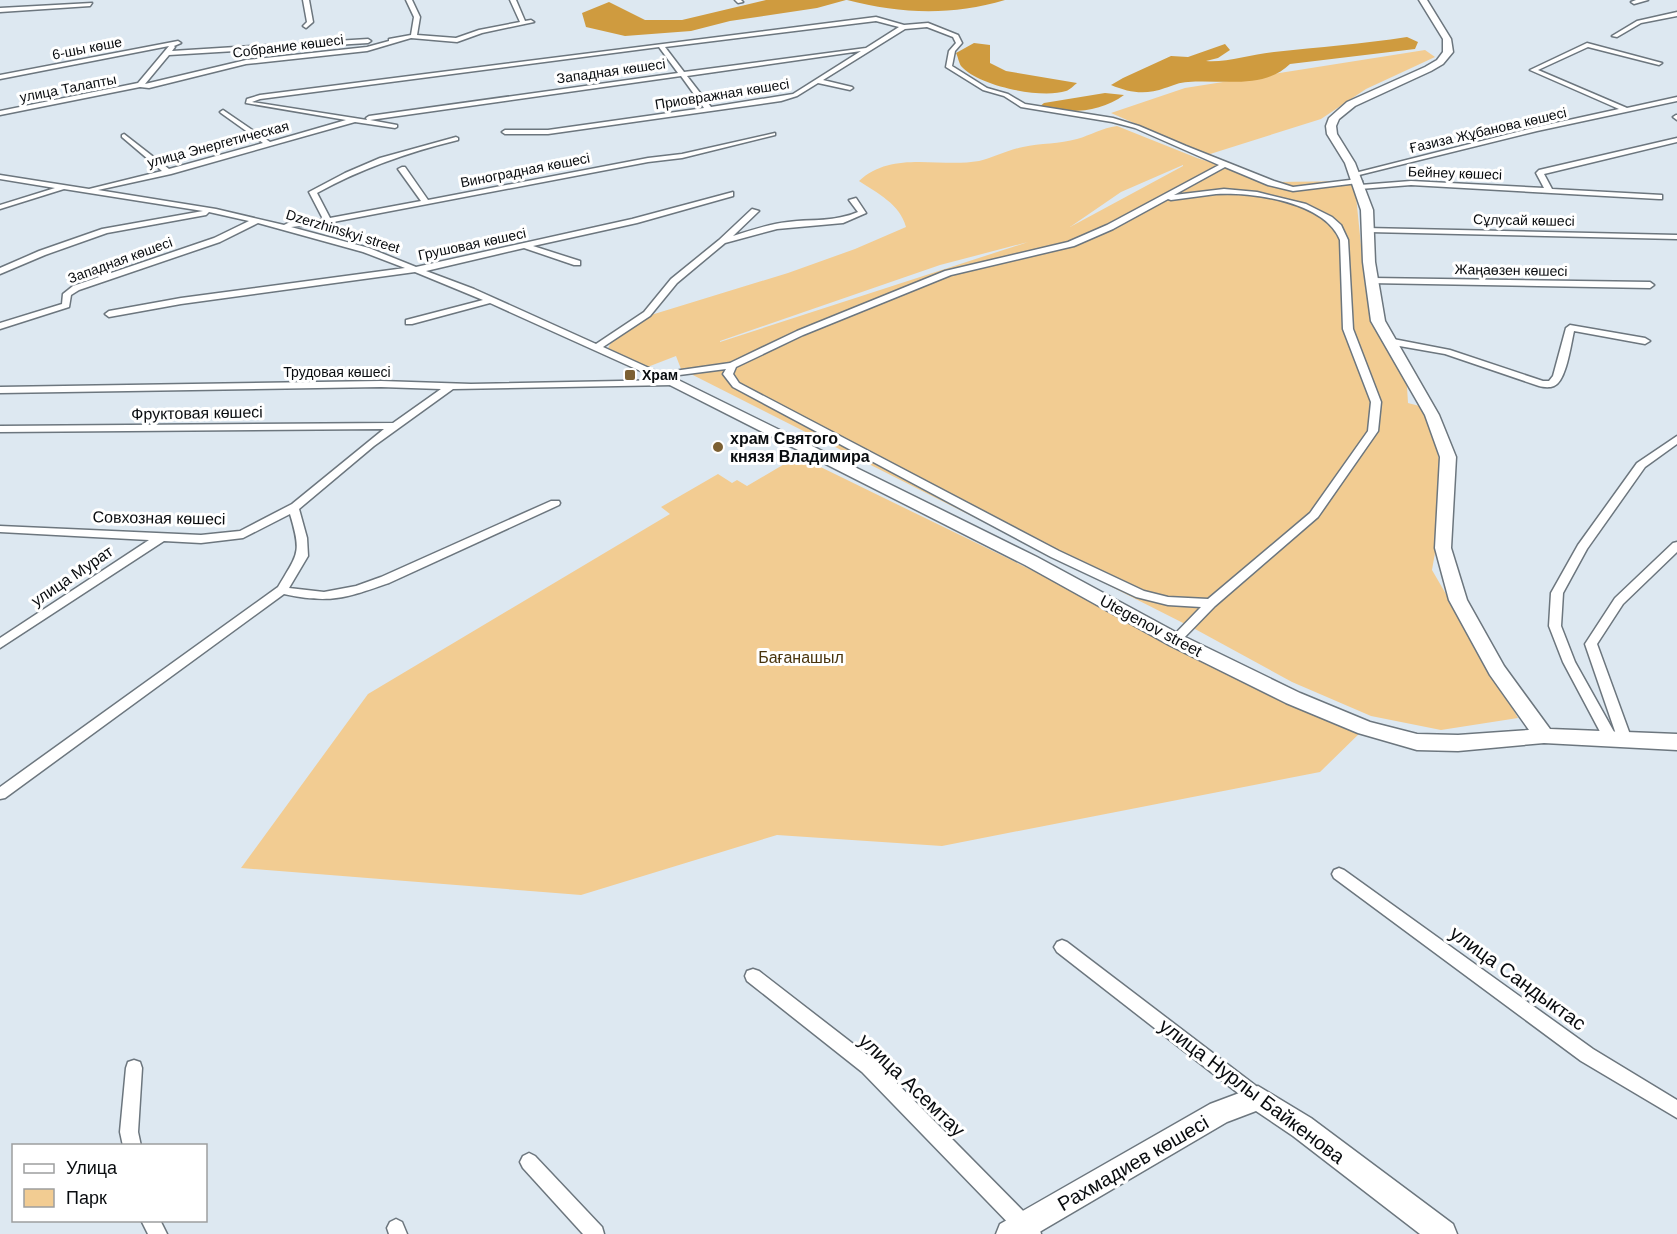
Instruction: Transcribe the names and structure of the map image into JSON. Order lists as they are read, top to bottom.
{
  "streets": {
    "street": [
      "Собрание көшесі",
      "6-шы көше",
      "Западная көшесі",
      "улица Талапты",
      "Приовражная көшесі",
      "Ғазиза Жұбанова көшесі",
      "улица Энергетическая",
      "Виноградная көшесі",
      "Бейнеу көшесі",
      "Сұлусай көшесі",
      "Dzerzhinskyi street",
      "Грушовая көшесі",
      "Жаңаөзен көшесі",
      "Трудовая көшесі",
      "Фруктовая көшесі",
      "Совхозная көшесі",
      "улица Мурат",
      "Utegenov street",
      "улица Сандыктас",
      "улица Асемтау",
      "улица Нурлы Байкенова",
      "Рахмадиев көшесі"
    ]
  },
  "crossings": [
    ["Собрание көшесі", "улица Талапты"],
    ["Западная көшесі", "Приовражная көшесі"],
    ["Западная көшесі", "улица Энергетическая"],
    ["Западная көшесі", "Dzerzhinskyi street"],
    ["Ғазиза Жұбанова көшесі", "Бейнеу көшесі"],
    ["улица Энергетическая", "Dzerzhinskyi street"],
    ["Виноградная көшесі", "Dzerzhinskyi street"],
    ["Dzerzhinskyi street", "Грушовая көшесі"],
    ["Dzerzhinskyi street", "Трудовая көшесі"],
    ["Dzerzhinskyi street", "Utegenov street"],
    ["Трудовая көшесі", "Совхозная көшесі"],
    ["Трудовая көшесі", "Utegenov street"],
    ["Фруктовая көшесі", "Совхозная көшесі"],
    ["Совхозная көшесі", "улица Мурат"],
    ["улица Асемтау", "Рахмадиев көшесі"],
    ["улица Нурлы Байкенова", "Рахмадиев көшесі"]
  ],
  "parks": ["Бағанашыл"],
  "places": {
    "transit": ["Храм"],
    "other": ["храм Святого князя Владимира"]
  },
  "legend": ["Улица", "Парк"]
}
